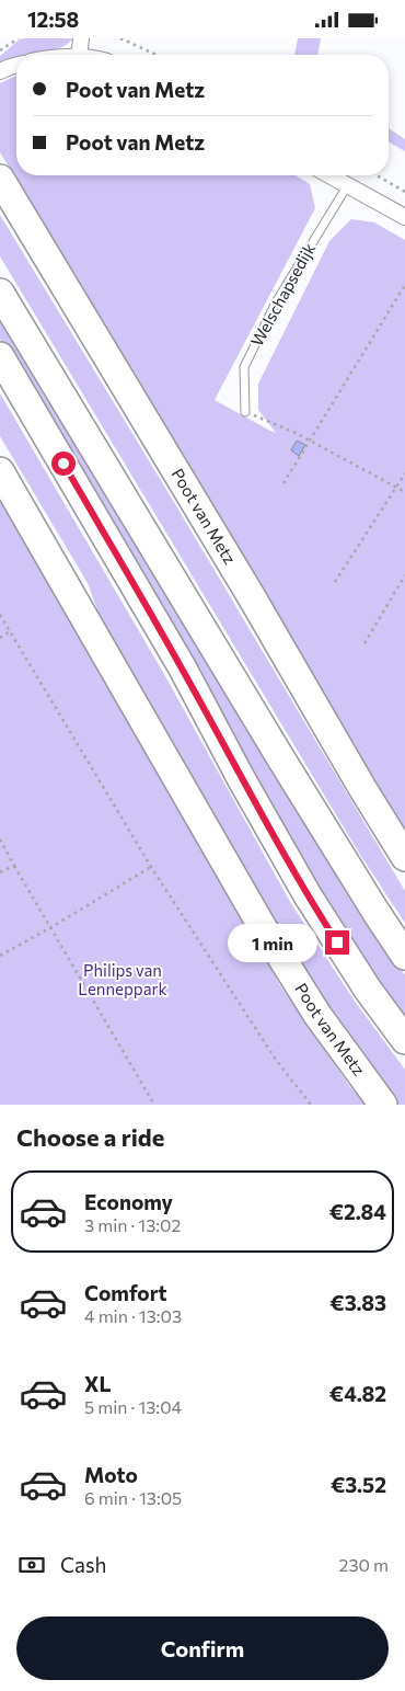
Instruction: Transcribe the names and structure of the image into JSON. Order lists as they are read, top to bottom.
{
  "streets": {
    "highway": ["Poot van Metz"],
    "lane": ["Welschapsedijk"]
  },
  "parks": ["Philips van Lenneppark"],
  "page": {
    "status": "12:58",
    "banner": ["Poot van Metz", "Poot van Metz"],
    "bubble": "1 min",
    "heading": "Choose a ride",
    "list": [
      {
        "name": "Economy",
        "note": "3 min · 13:02",
        "value": "€2.84"
      },
      {
        "name": "Comfort",
        "note": "4 min · 13:03",
        "value": "€3.83"
      },
      {
        "name": "XL",
        "note": "5 min · 13:04",
        "value": "€4.82"
      },
      {
        "name": "Moto",
        "note": "6 min · 13:05",
        "value": "€3.52"
      }
    ],
    "pay": ["Cash", "230 m"],
    "buttons": "Confirm"
  }
}
